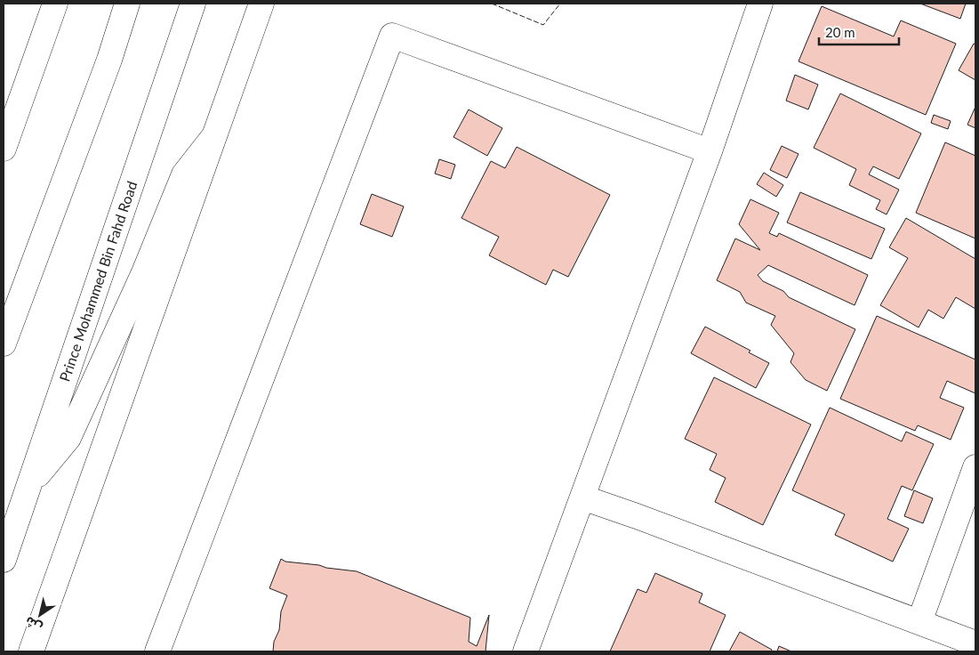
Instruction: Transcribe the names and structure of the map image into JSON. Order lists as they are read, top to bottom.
{
  "streets": {
    "main road": ["Prince Mohammed Bin Fahd Road"]
  },
  "scale_bar": "20 m",
  "north": "bottom left"
}
